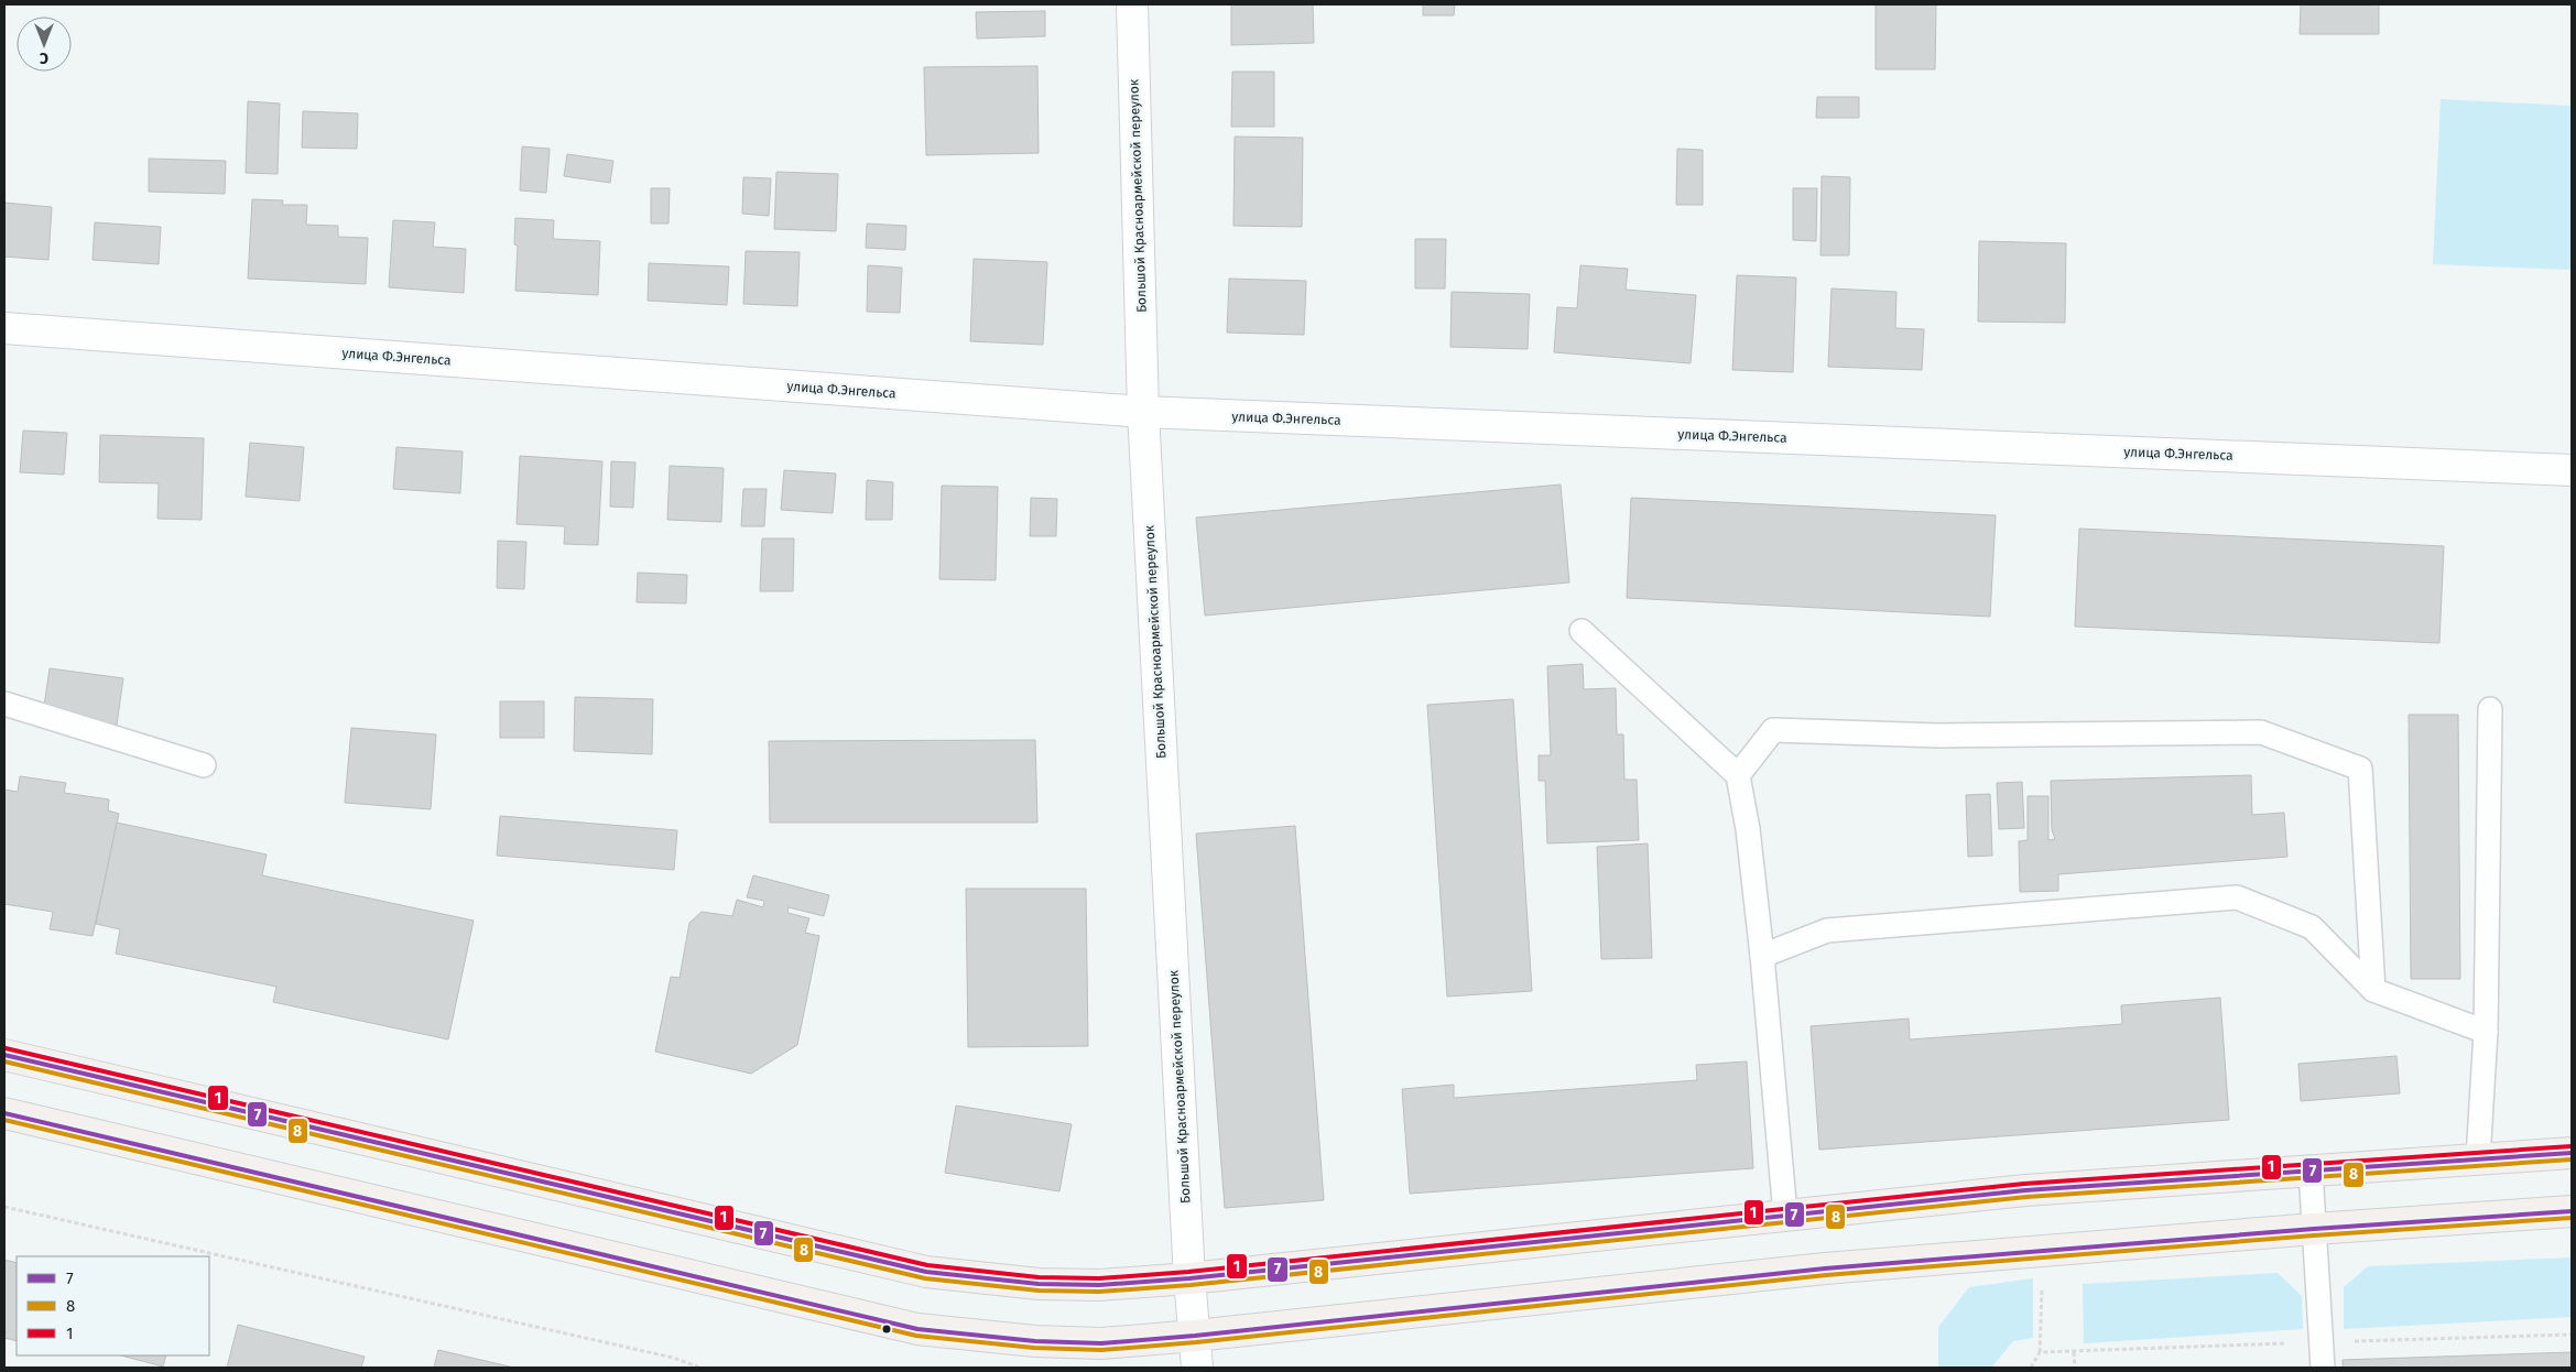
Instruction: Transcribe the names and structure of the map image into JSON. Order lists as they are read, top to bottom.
{
  "streets": {
    "street": ["Большой Красноармейской переулок", "улица Ф.Энгельса"]
  },
  "crossings": [
    ["Большой Красноармейской переулок", "улица Ф.Энгельса"]
  ],
  "lines": ["transit line 1", "transit line 7", "transit line 8"],
  "legend": ["7", "8", "1"],
  "north": "bottom"
}
